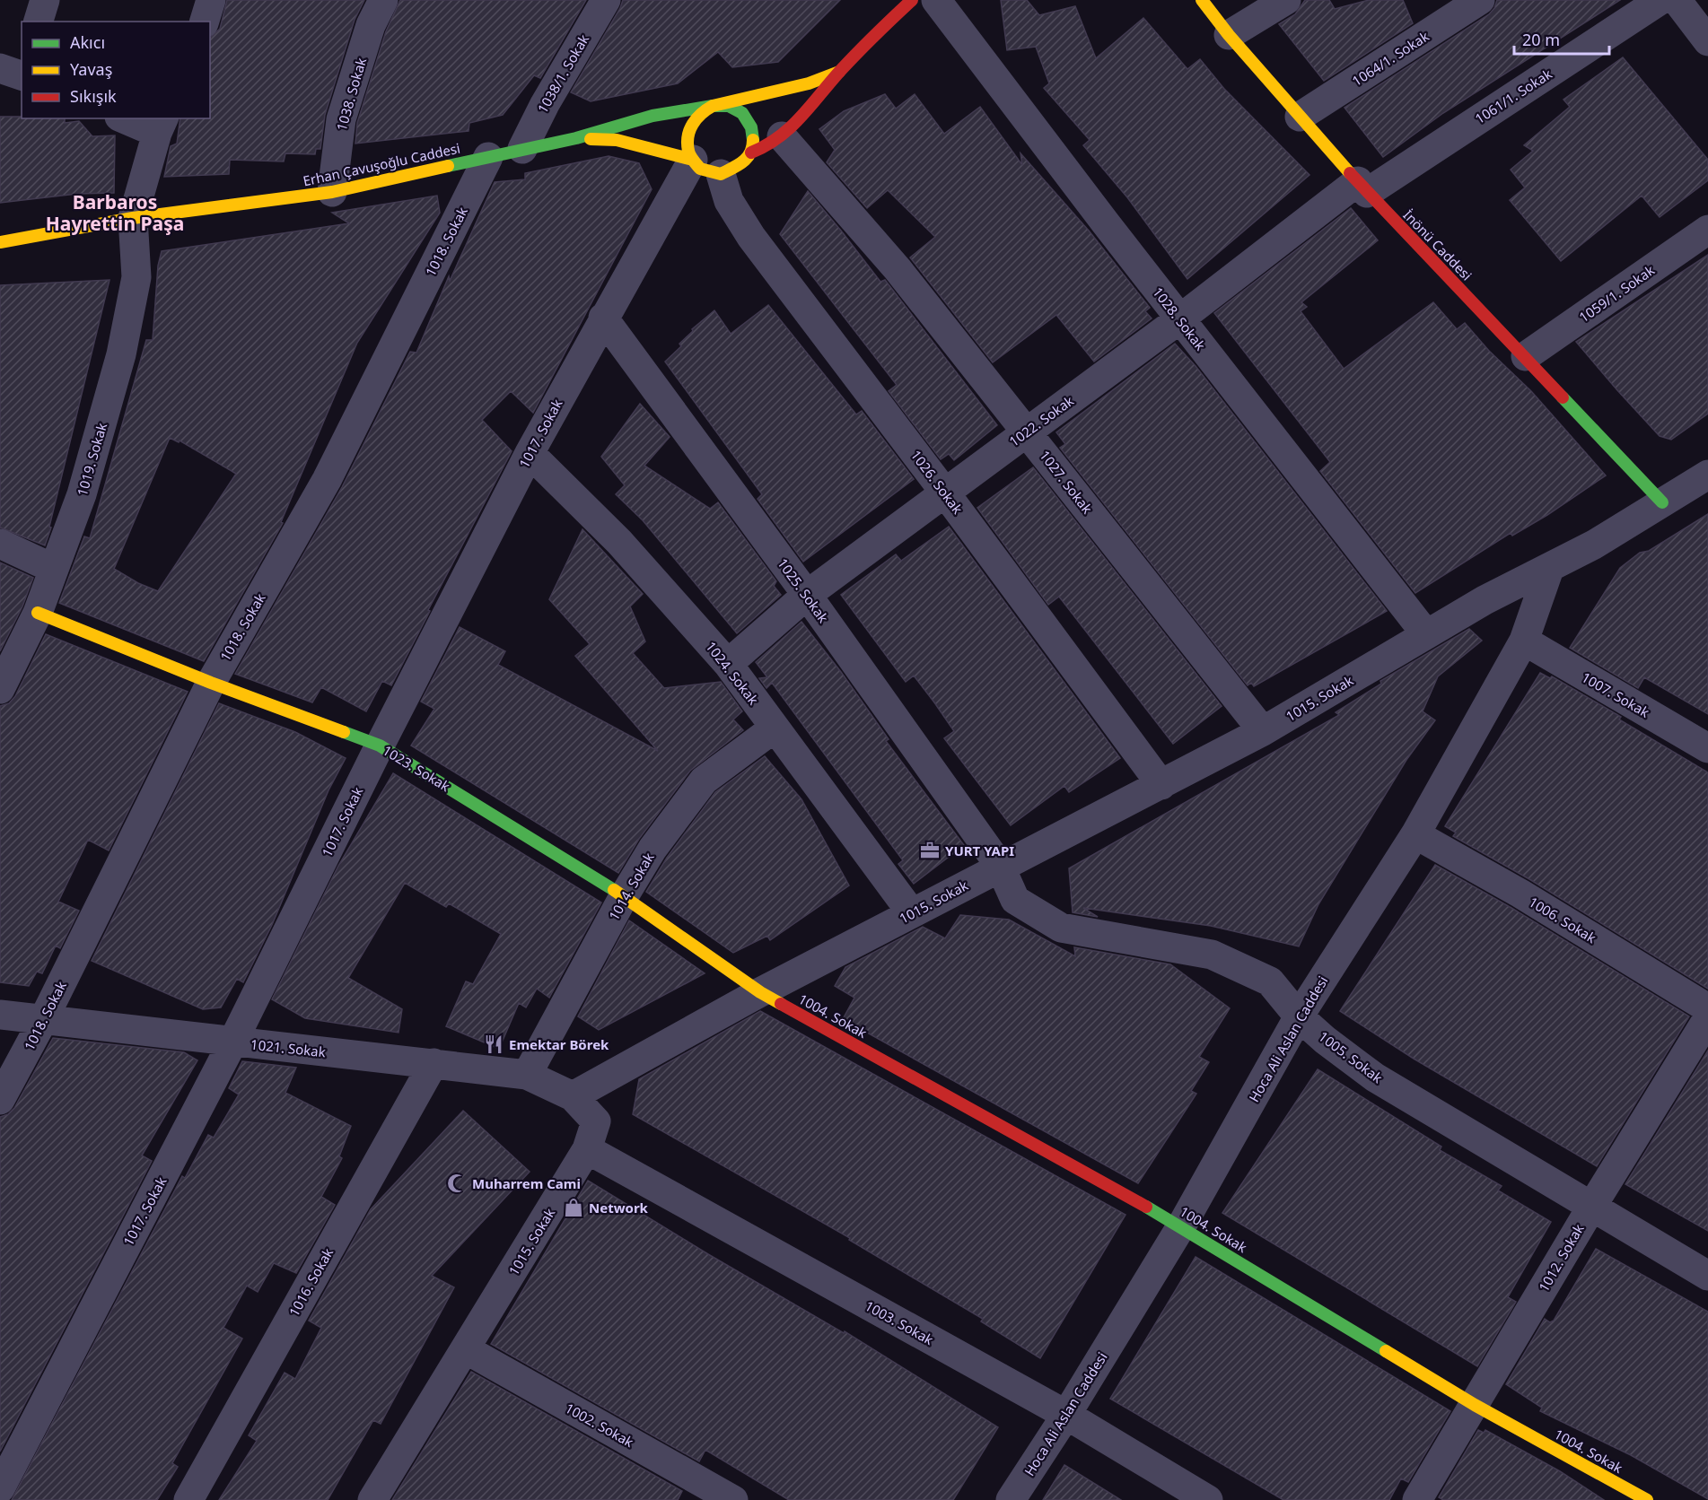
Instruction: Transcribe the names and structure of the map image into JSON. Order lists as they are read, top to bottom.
{
  "streets": {
    "street": [
      "1064/1. Sokak",
      "1038/1. Sokak",
      "1038. Sokak",
      "1061/1. Sokak",
      "Erhan Çavuşoğlu Caddesi",
      "1018. Sokak",
      "İnönü Caddesi",
      "1059/1. Sokak",
      "1028. Sokak",
      "1022. Sokak",
      "1017. Sokak",
      "1019. Sokak",
      "1026. Sokak",
      "1027. Sokak",
      "1025. Sokak",
      "1024. Sokak",
      "1007. Sokak",
      "1015. Sokak",
      "1023. Sokak",
      "1014. Sokak",
      "1006. Sokak",
      "1004. Sokak",
      "Hoca Ali Aslan Caddesi",
      "1021. Sokak",
      "1005. Sokak",
      "1012. Sokak",
      "1016. Sokak",
      "1003. Sokak",
      "1002. Sokak"
    ]
  },
  "crossings": [
    ["1064/1. Sokak", "İnönü Caddesi"],
    ["1038/1. Sokak", "Erhan Çavuşoğlu Caddesi"],
    ["1038. Sokak", "Erhan Çavuşoğlu Caddesi"],
    ["1061/1. Sokak", "İnönü Caddesi"],
    ["1061/1. Sokak", "1022. Sokak"],
    ["Erhan Çavuşoğlu Caddesi", "1018. Sokak"],
    ["Erhan Çavuşoğlu Caddesi", "1019. Sokak"],
    ["1018. Sokak", "1023. Sokak"],
    ["1018. Sokak", "1021. Sokak"],
    ["İnönü Caddesi", "1059/1. Sokak"],
    ["İnönü Caddesi", "1022. Sokak"],
    ["İnönü Caddesi", "1015. Sokak"],
    ["1028. Sokak", "1022. Sokak"],
    ["1028. Sokak", "1015. Sokak"],
    ["1022. Sokak", "1026. Sokak"],
    ["1022. Sokak", "1027. Sokak"],
    ["1022. Sokak", "1025. Sokak"],
    ["1022. Sokak", "1024. Sokak"],
    ["1017. Sokak", "1026. Sokak"],
    ["1017. Sokak", "1025. Sokak"],
    ["1017. Sokak", "1024. Sokak"],
    ["1017. Sokak", "1023. Sokak"],
    ["1017. Sokak", "1021. Sokak"],
    ["1019. Sokak", "1023. Sokak"],
    ["1026. Sokak", "1015. Sokak"],
    ["1027. Sokak", "1015. Sokak"],
    ["1025. Sokak", "1015. Sokak"],
    ["1025. Sokak", "1005. Sokak"],
    ["1024. Sokak", "1015. Sokak"],
    ["1024. Sokak", "1014. Sokak"],
    ["1007. Sokak", "Hoca Ali Aslan Caddesi"],
    ["1015. Sokak", "1023. Sokak"],
    ["1015. Sokak", "1004. Sokak"],
    ["1015. Sokak", "Hoca Ali Aslan Caddesi"],
    ["1015. Sokak", "1021. Sokak"],
    ["1015. Sokak", "1005. Sokak"],
    ["1015. Sokak", "1003. Sokak"],
    ["1015. Sokak", "1002. Sokak"],
    ["1023. Sokak", "1014. Sokak"],
    ["1023. Sokak", "1004. Sokak"],
    ["1014. Sokak", "1021. Sokak"],
    ["1006. Sokak", "Hoca Ali Aslan Caddesi"],
    ["1004. Sokak", "Hoca Ali Aslan Caddesi"],
    ["1004. Sokak", "1012. Sokak"],
    ["Hoca Ali Aslan Caddesi", "1005. Sokak"],
    ["Hoca Ali Aslan Caddesi", "1003. Sokak"],
    ["1021. Sokak", "1016. Sokak"],
    ["1005. Sokak", "1012. Sokak"]
  ],
  "districts": ["Barbaros Hayrettin Paşa"],
  "places": {
    "office": ["YURT YAPI"],
    "restaurant": ["Emektar Börek"],
    "mosque": ["Muharrem Cami"],
    "shop": ["Network"]
  },
  "legend": ["Akıcı", "Yavaş", "Sıkışık"],
  "scale_bar": "20 m"
}
